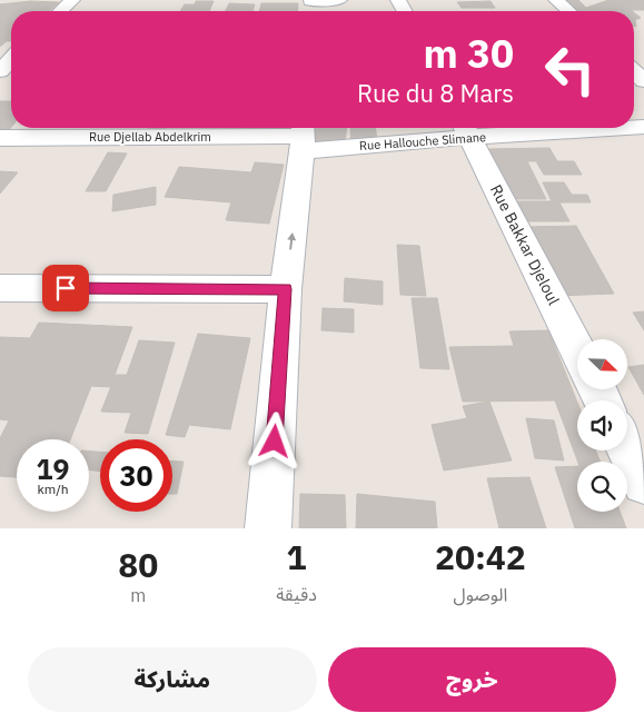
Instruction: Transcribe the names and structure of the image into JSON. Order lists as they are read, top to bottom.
{
  "streets": {
    "street": ["Rue Djellab Abdelkrim", "Rue Hallouche Slimane", "Rue Bakkar Djeloul"]
  },
  "crossings": [
    ["Rue Djellab Abdelkrim", "Rue Hallouche Slimane"],
    ["Rue Hallouche Slimane", "Rue Bakkar Djeloul"]
  ],
  "north": "bottom right",
  "page": {
    "turn": ["30 m", "Rue du 8 Mars"],
    "speed": "19 km/h",
    "limit": "30",
    "eta": [
      "20:42",
      "الوصول",
      "1",
      "دقيقة",
      "80",
      "m"
    ],
    "buttons": ["خروج", "مشاركة"]
  }
}
